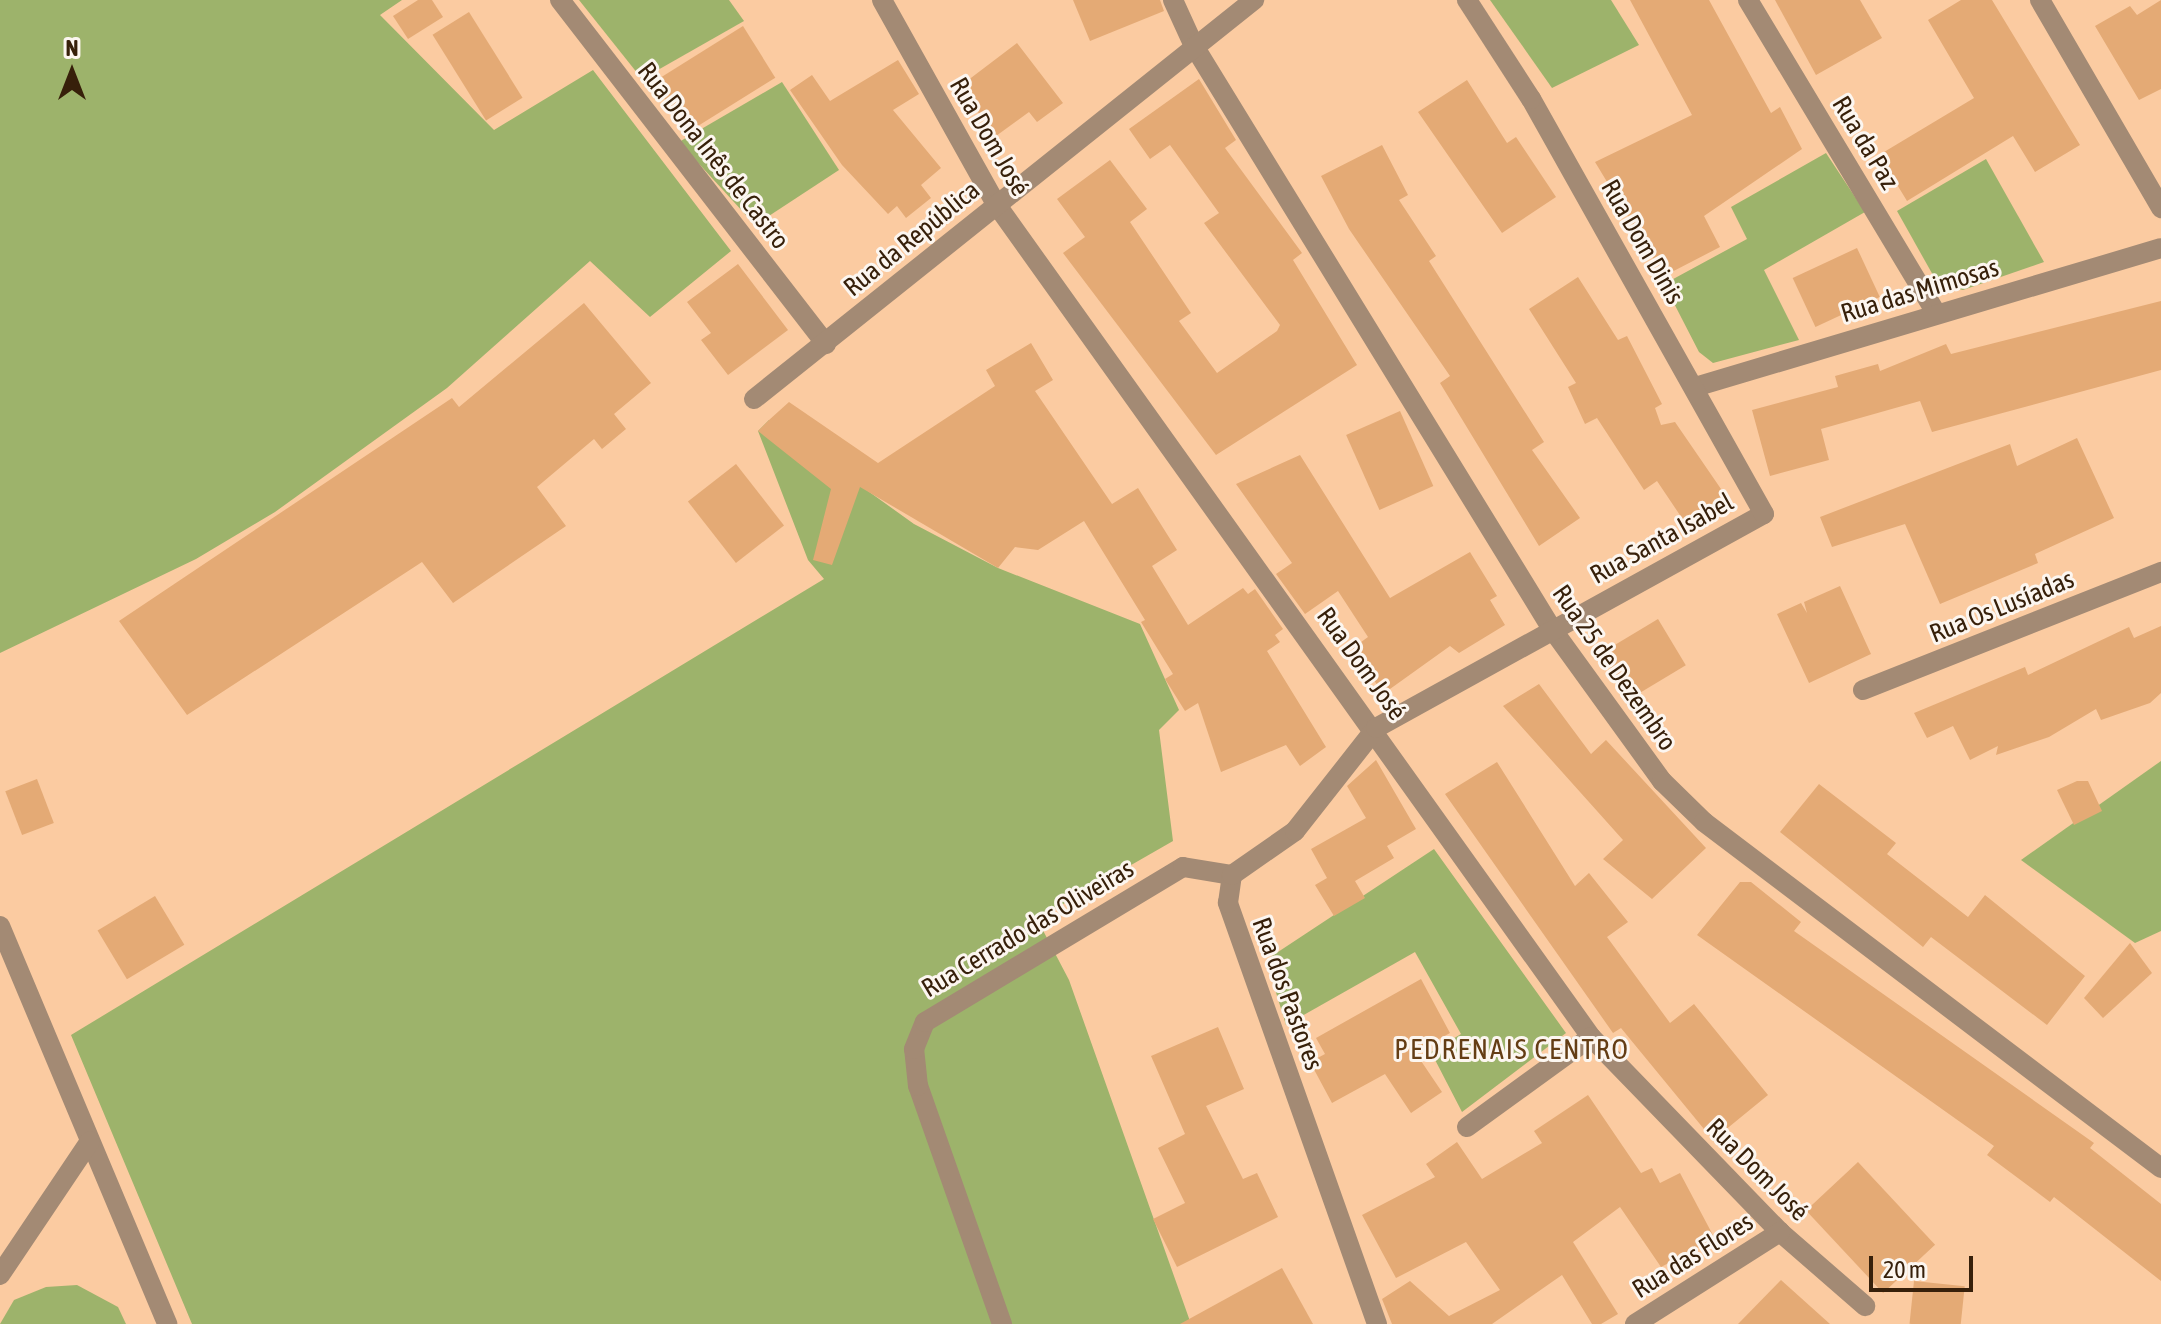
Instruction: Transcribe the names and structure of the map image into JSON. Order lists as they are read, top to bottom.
{
  "streets": {
    "street": [
      "Rua Dom José",
      "Rua da Paz",
      "Rua Dona Inês de Castro",
      "Rua da República",
      "Rua Dom Dinis",
      "Rua das Mimosas",
      "Rua Santa Isabel",
      "Rua Os Lusíadas",
      "Rua 25 de Dezembro",
      "Rua Cerrado das Oliveiras",
      "Rua dos Pastores",
      "Rua das Flores"
    ]
  },
  "crossings": [
    ["Rua Dom José", "Rua da República"],
    ["Rua Dom José", "Rua Santa Isabel"],
    ["Rua Dom José", "Rua das Flores"],
    ["Rua da Paz", "Rua das Mimosas"],
    ["Rua Dona Inês de Castro", "Rua da República"],
    ["Rua da República", "Rua 25 de Dezembro"],
    ["Rua Dom Dinis", "Rua das Mimosas"],
    ["Rua Dom Dinis", "Rua Santa Isabel"],
    ["Rua Santa Isabel", "Rua 25 de Dezembro"],
    ["Rua Cerrado das Oliveiras", "Rua dos Pastores"]
  ],
  "districts": ["PEDRENAIS CENTRO"],
  "scale_bar": "20 m",
  "north": "top"
}
